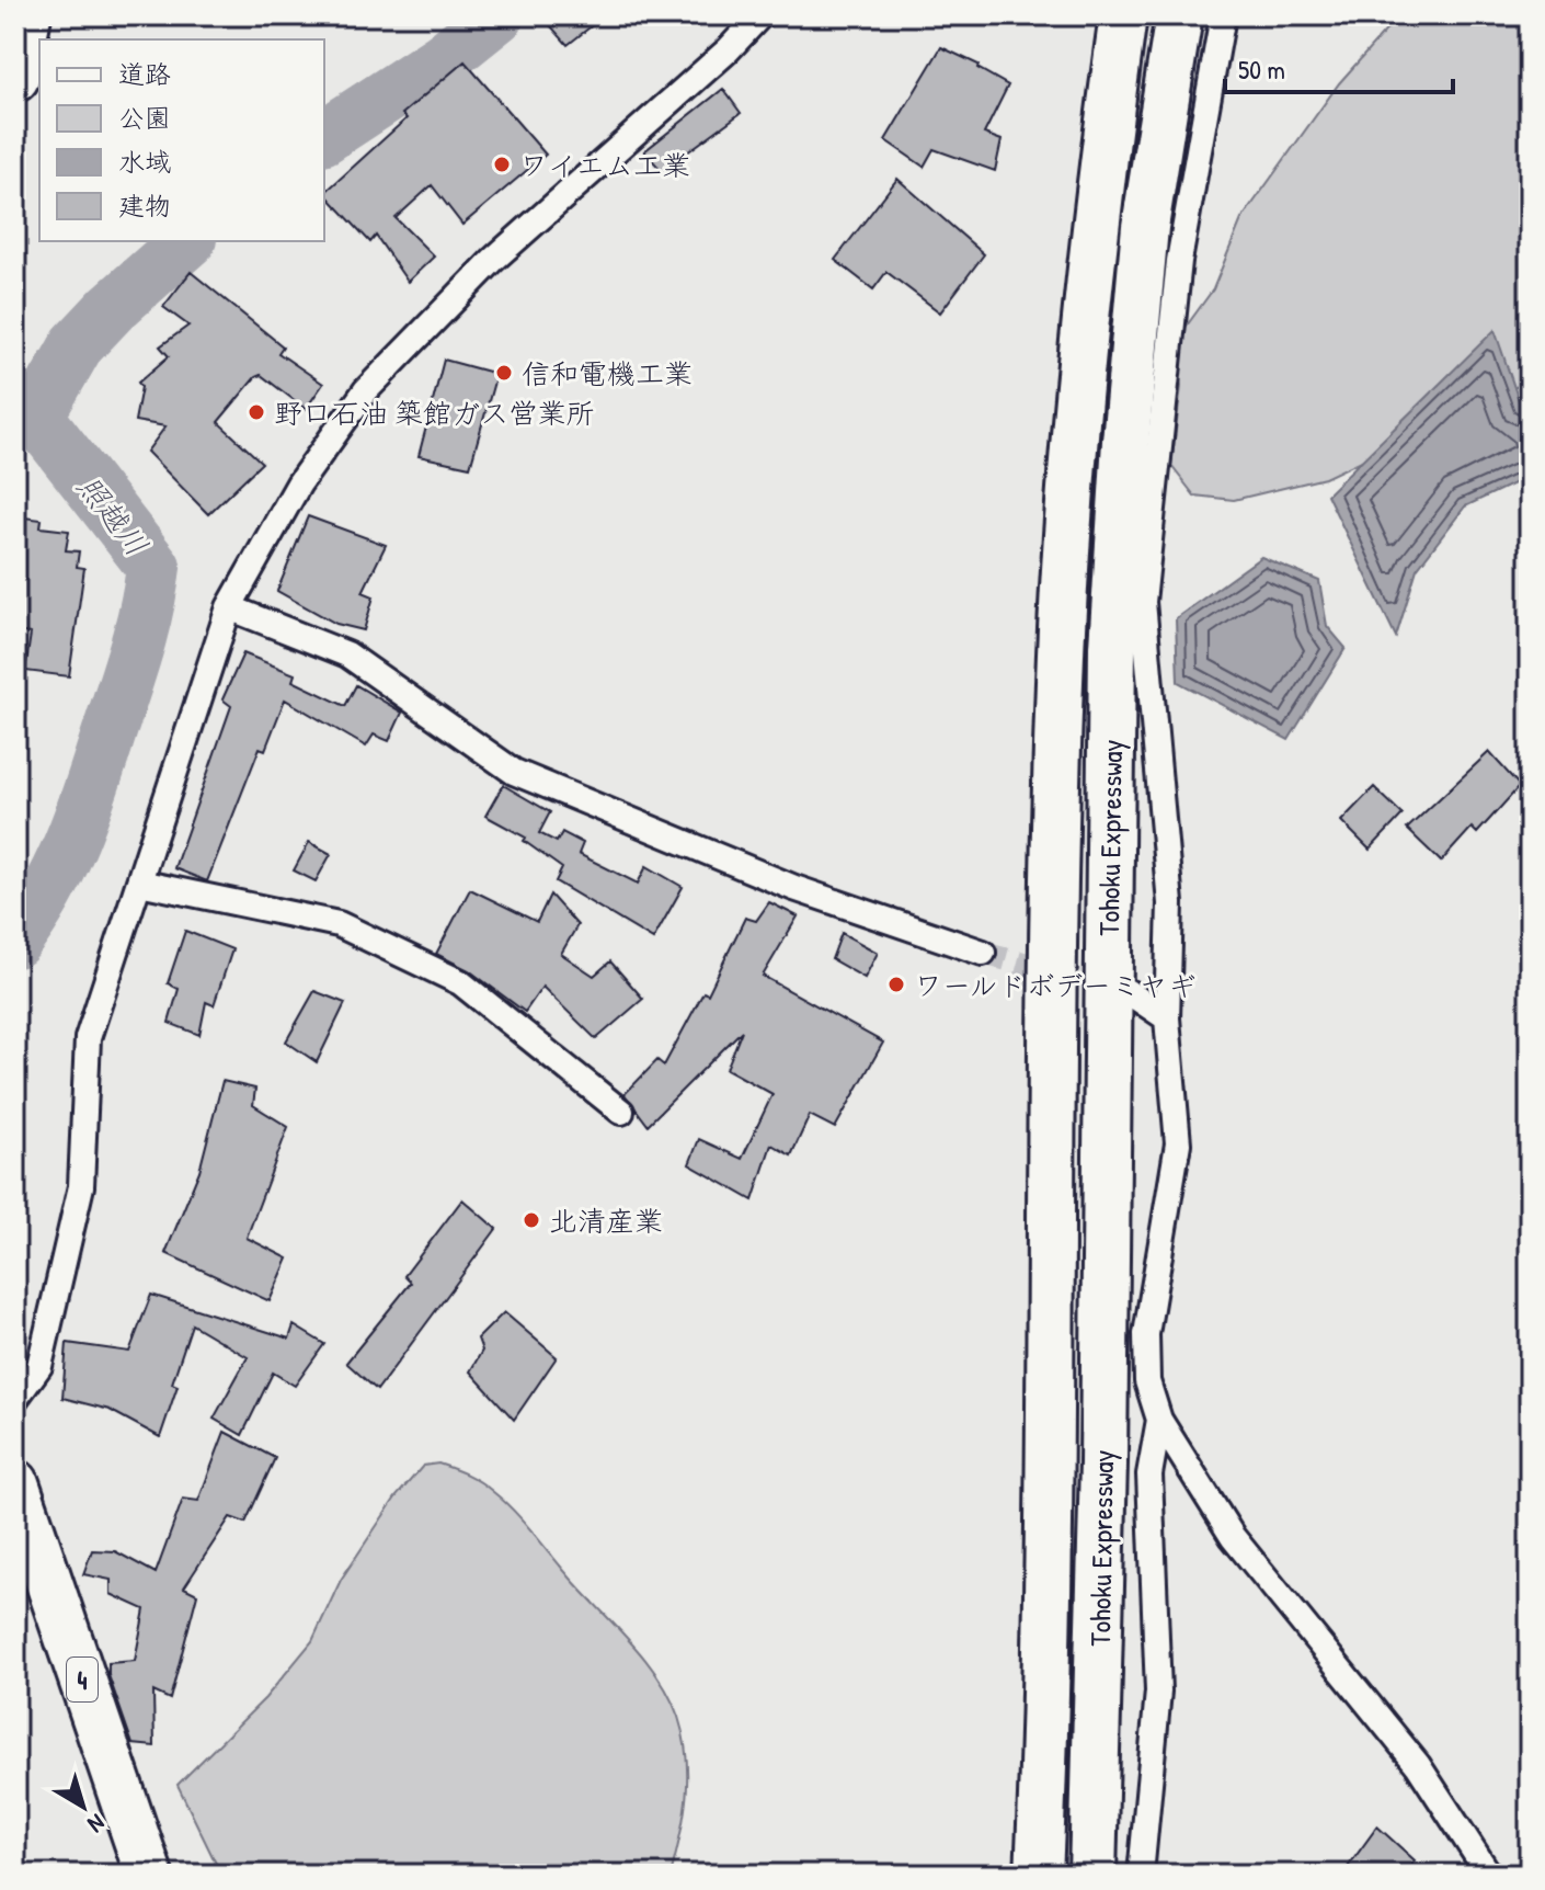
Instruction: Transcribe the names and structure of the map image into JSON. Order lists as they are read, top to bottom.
{
  "streets": {
    "highway": ["Tohoku Expressway", "4"]
  },
  "water": ["照越川"],
  "places": [
    "ワイエム工業",
    "信和電機工業",
    "野口石油 築館ガス営業所",
    "ワールドボデーミヤギ",
    "北清産業"
  ],
  "legend": [
    "道路",
    "公園",
    "水域",
    "建物"
  ],
  "scale_bar": "50 m",
  "north": "bottom right"
}
